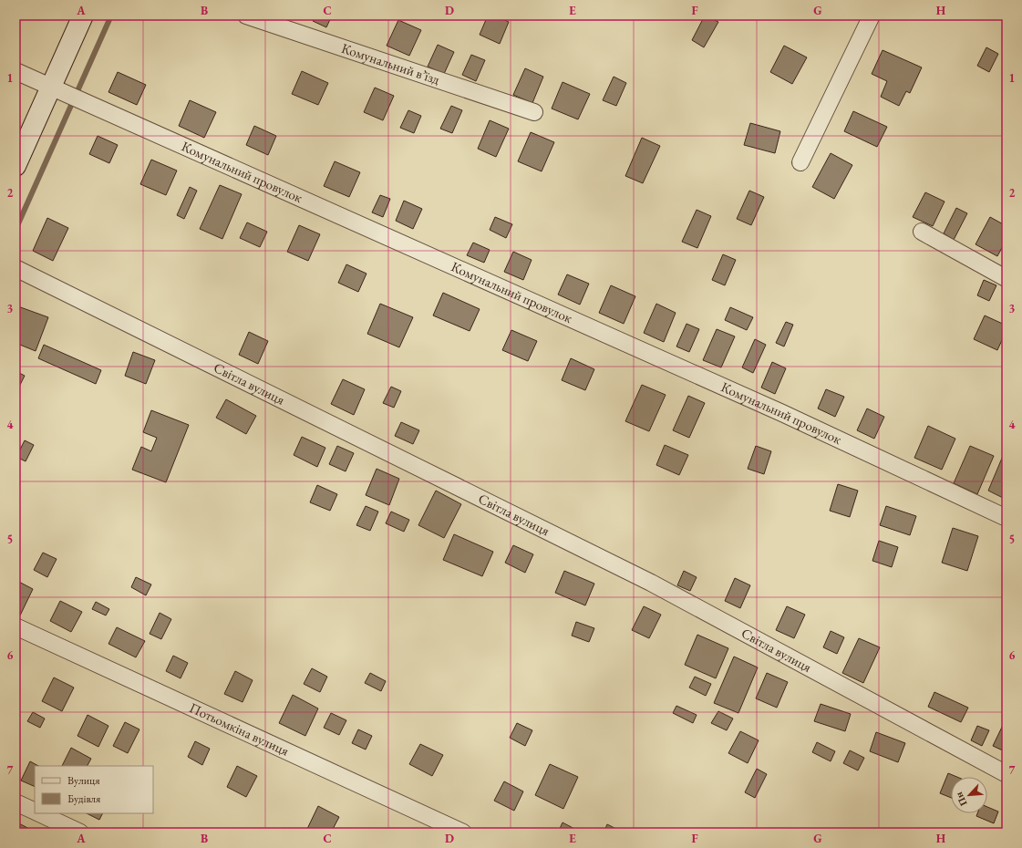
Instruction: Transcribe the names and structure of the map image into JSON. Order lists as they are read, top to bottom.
{
  "streets": {
    "street": [
      "Комунальний в’їзд",
      "Комунальний провулок",
      "Світла вулиця",
      "Потьомкіна вулиця"
    ]
  },
  "legend": ["Вулиця", "Будівля"],
  "north": "bottom left",
  "grid": {
    "columns": [
      "A",
      "B",
      "C",
      "D",
      "E",
      "F",
      "G",
      "H"
    ],
    "rows": [
      "1",
      "2",
      "3",
      "4",
      "5",
      "6",
      "7"
    ]
  }
}
